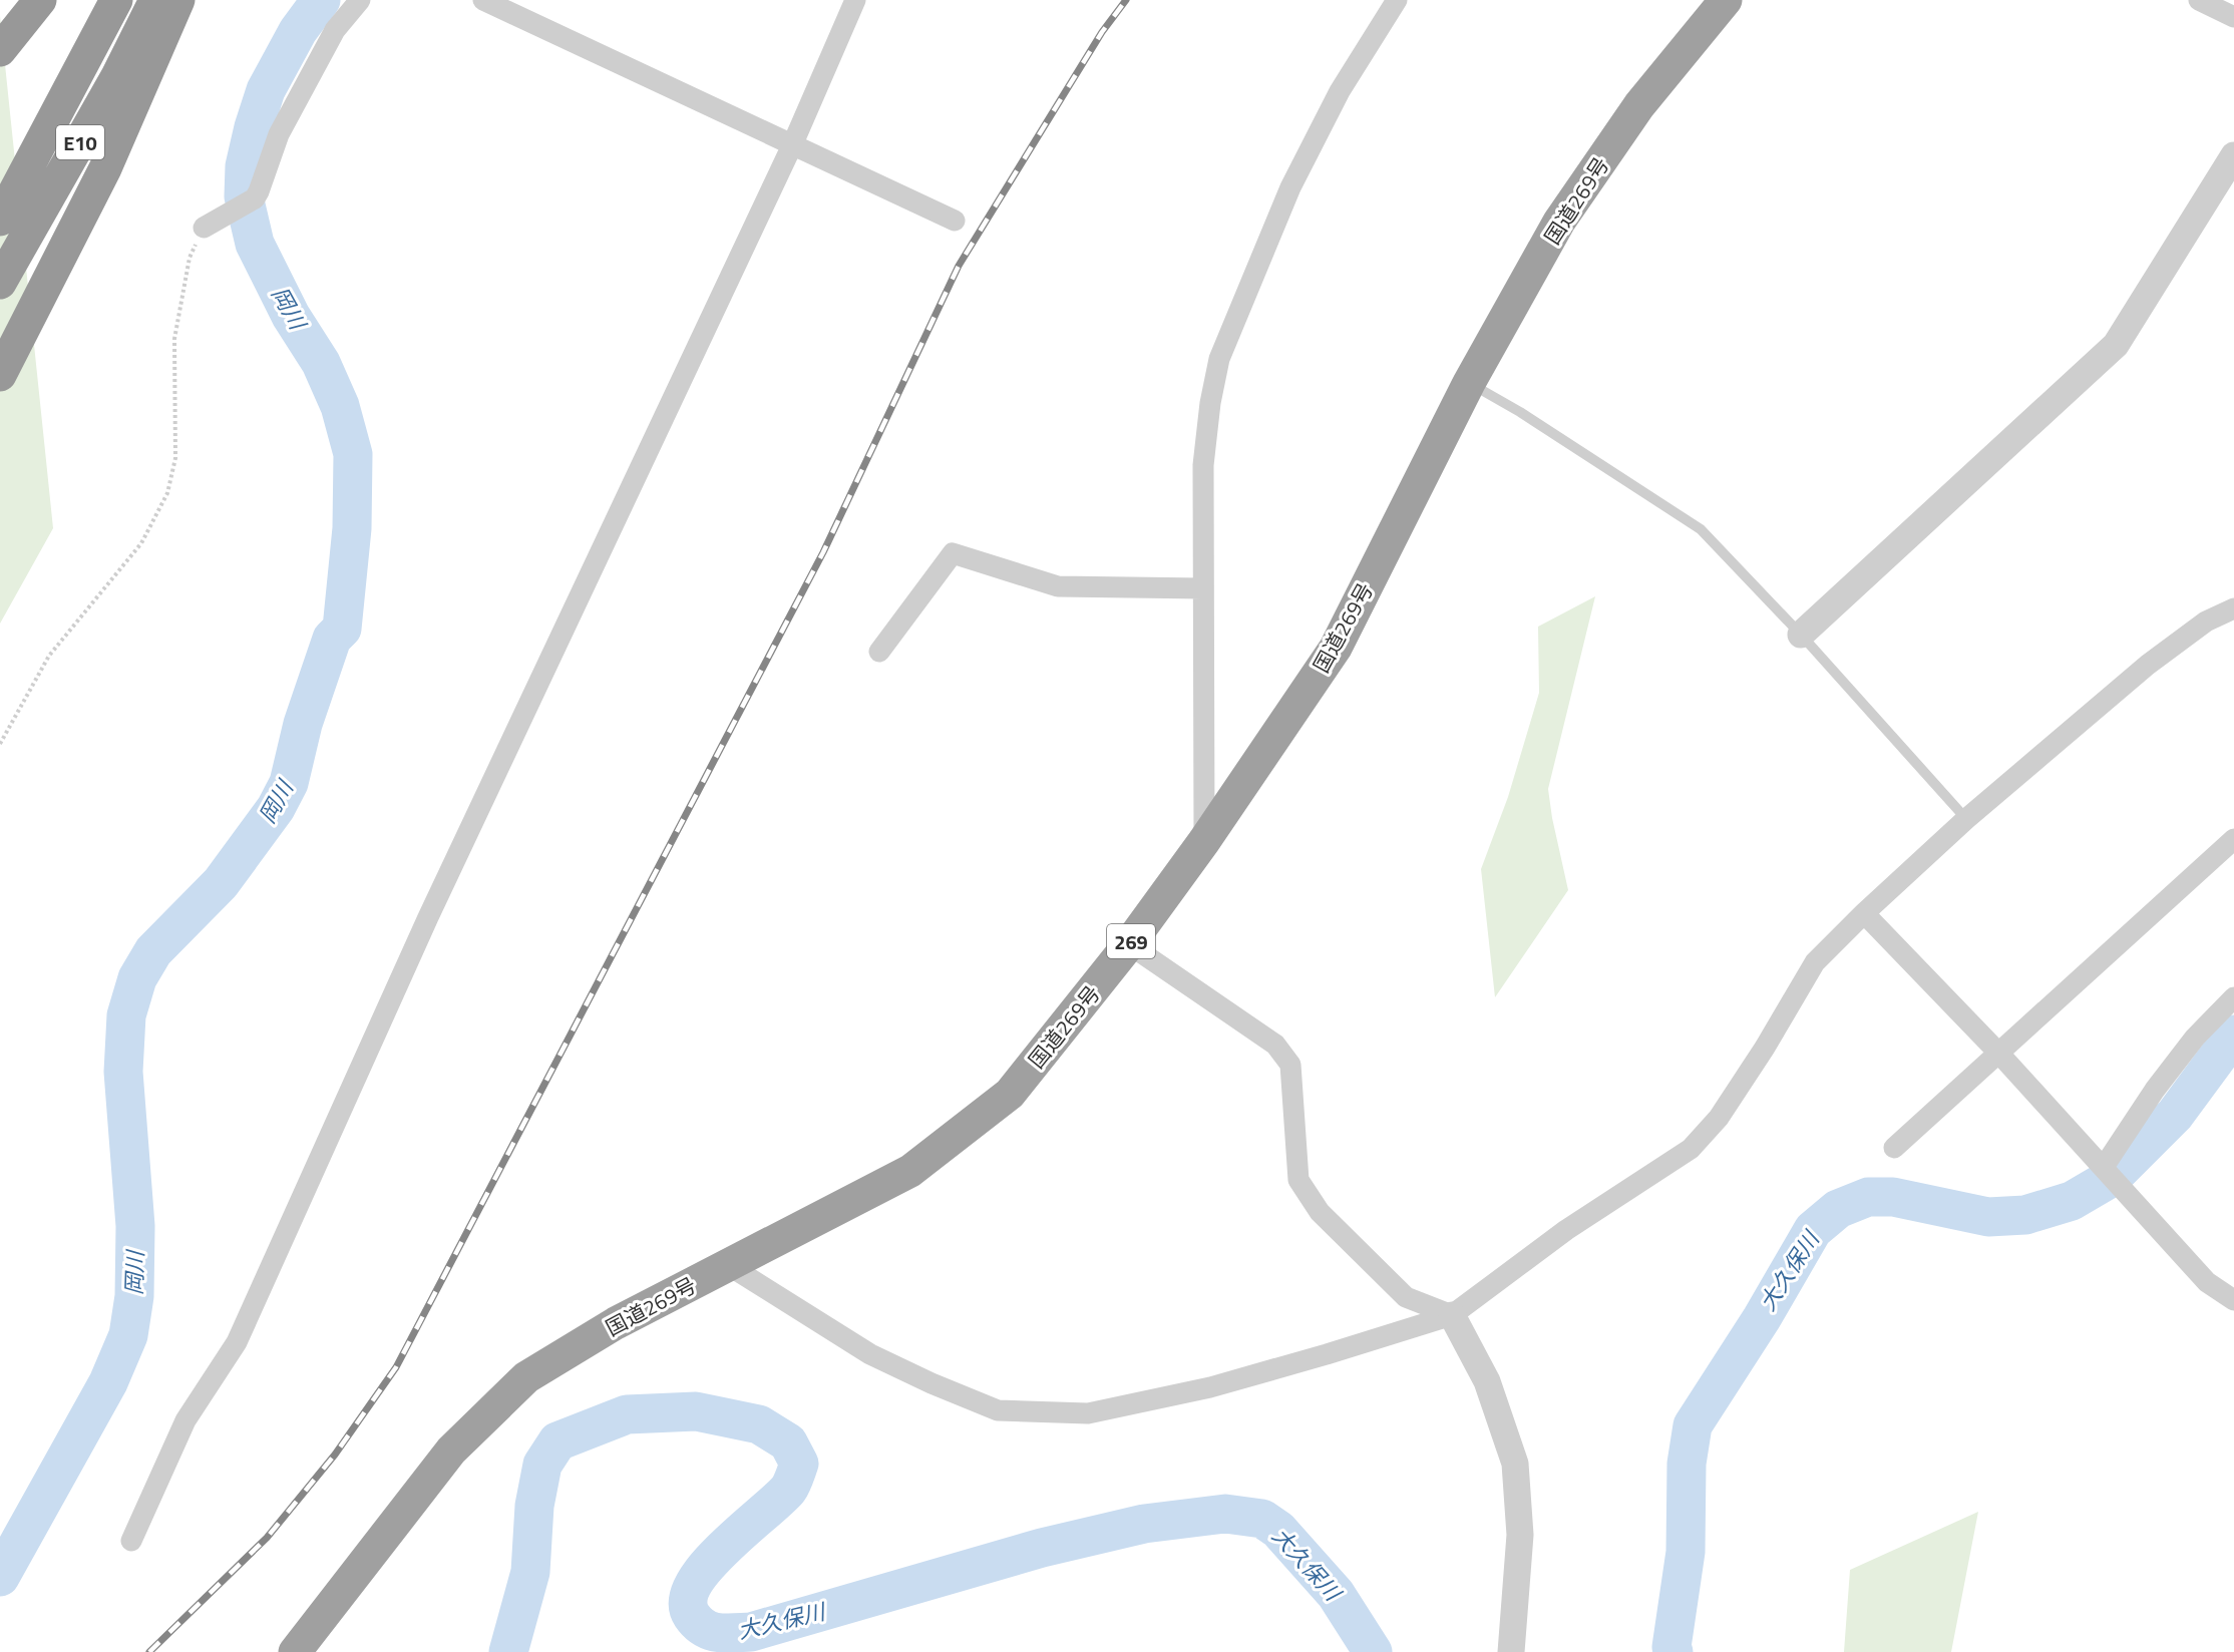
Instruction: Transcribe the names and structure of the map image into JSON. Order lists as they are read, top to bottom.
{
  "streets": {
    "highway": ["E10", "国道269号", "269"]
  },
  "water": ["岡川", "大久保川"]
}
